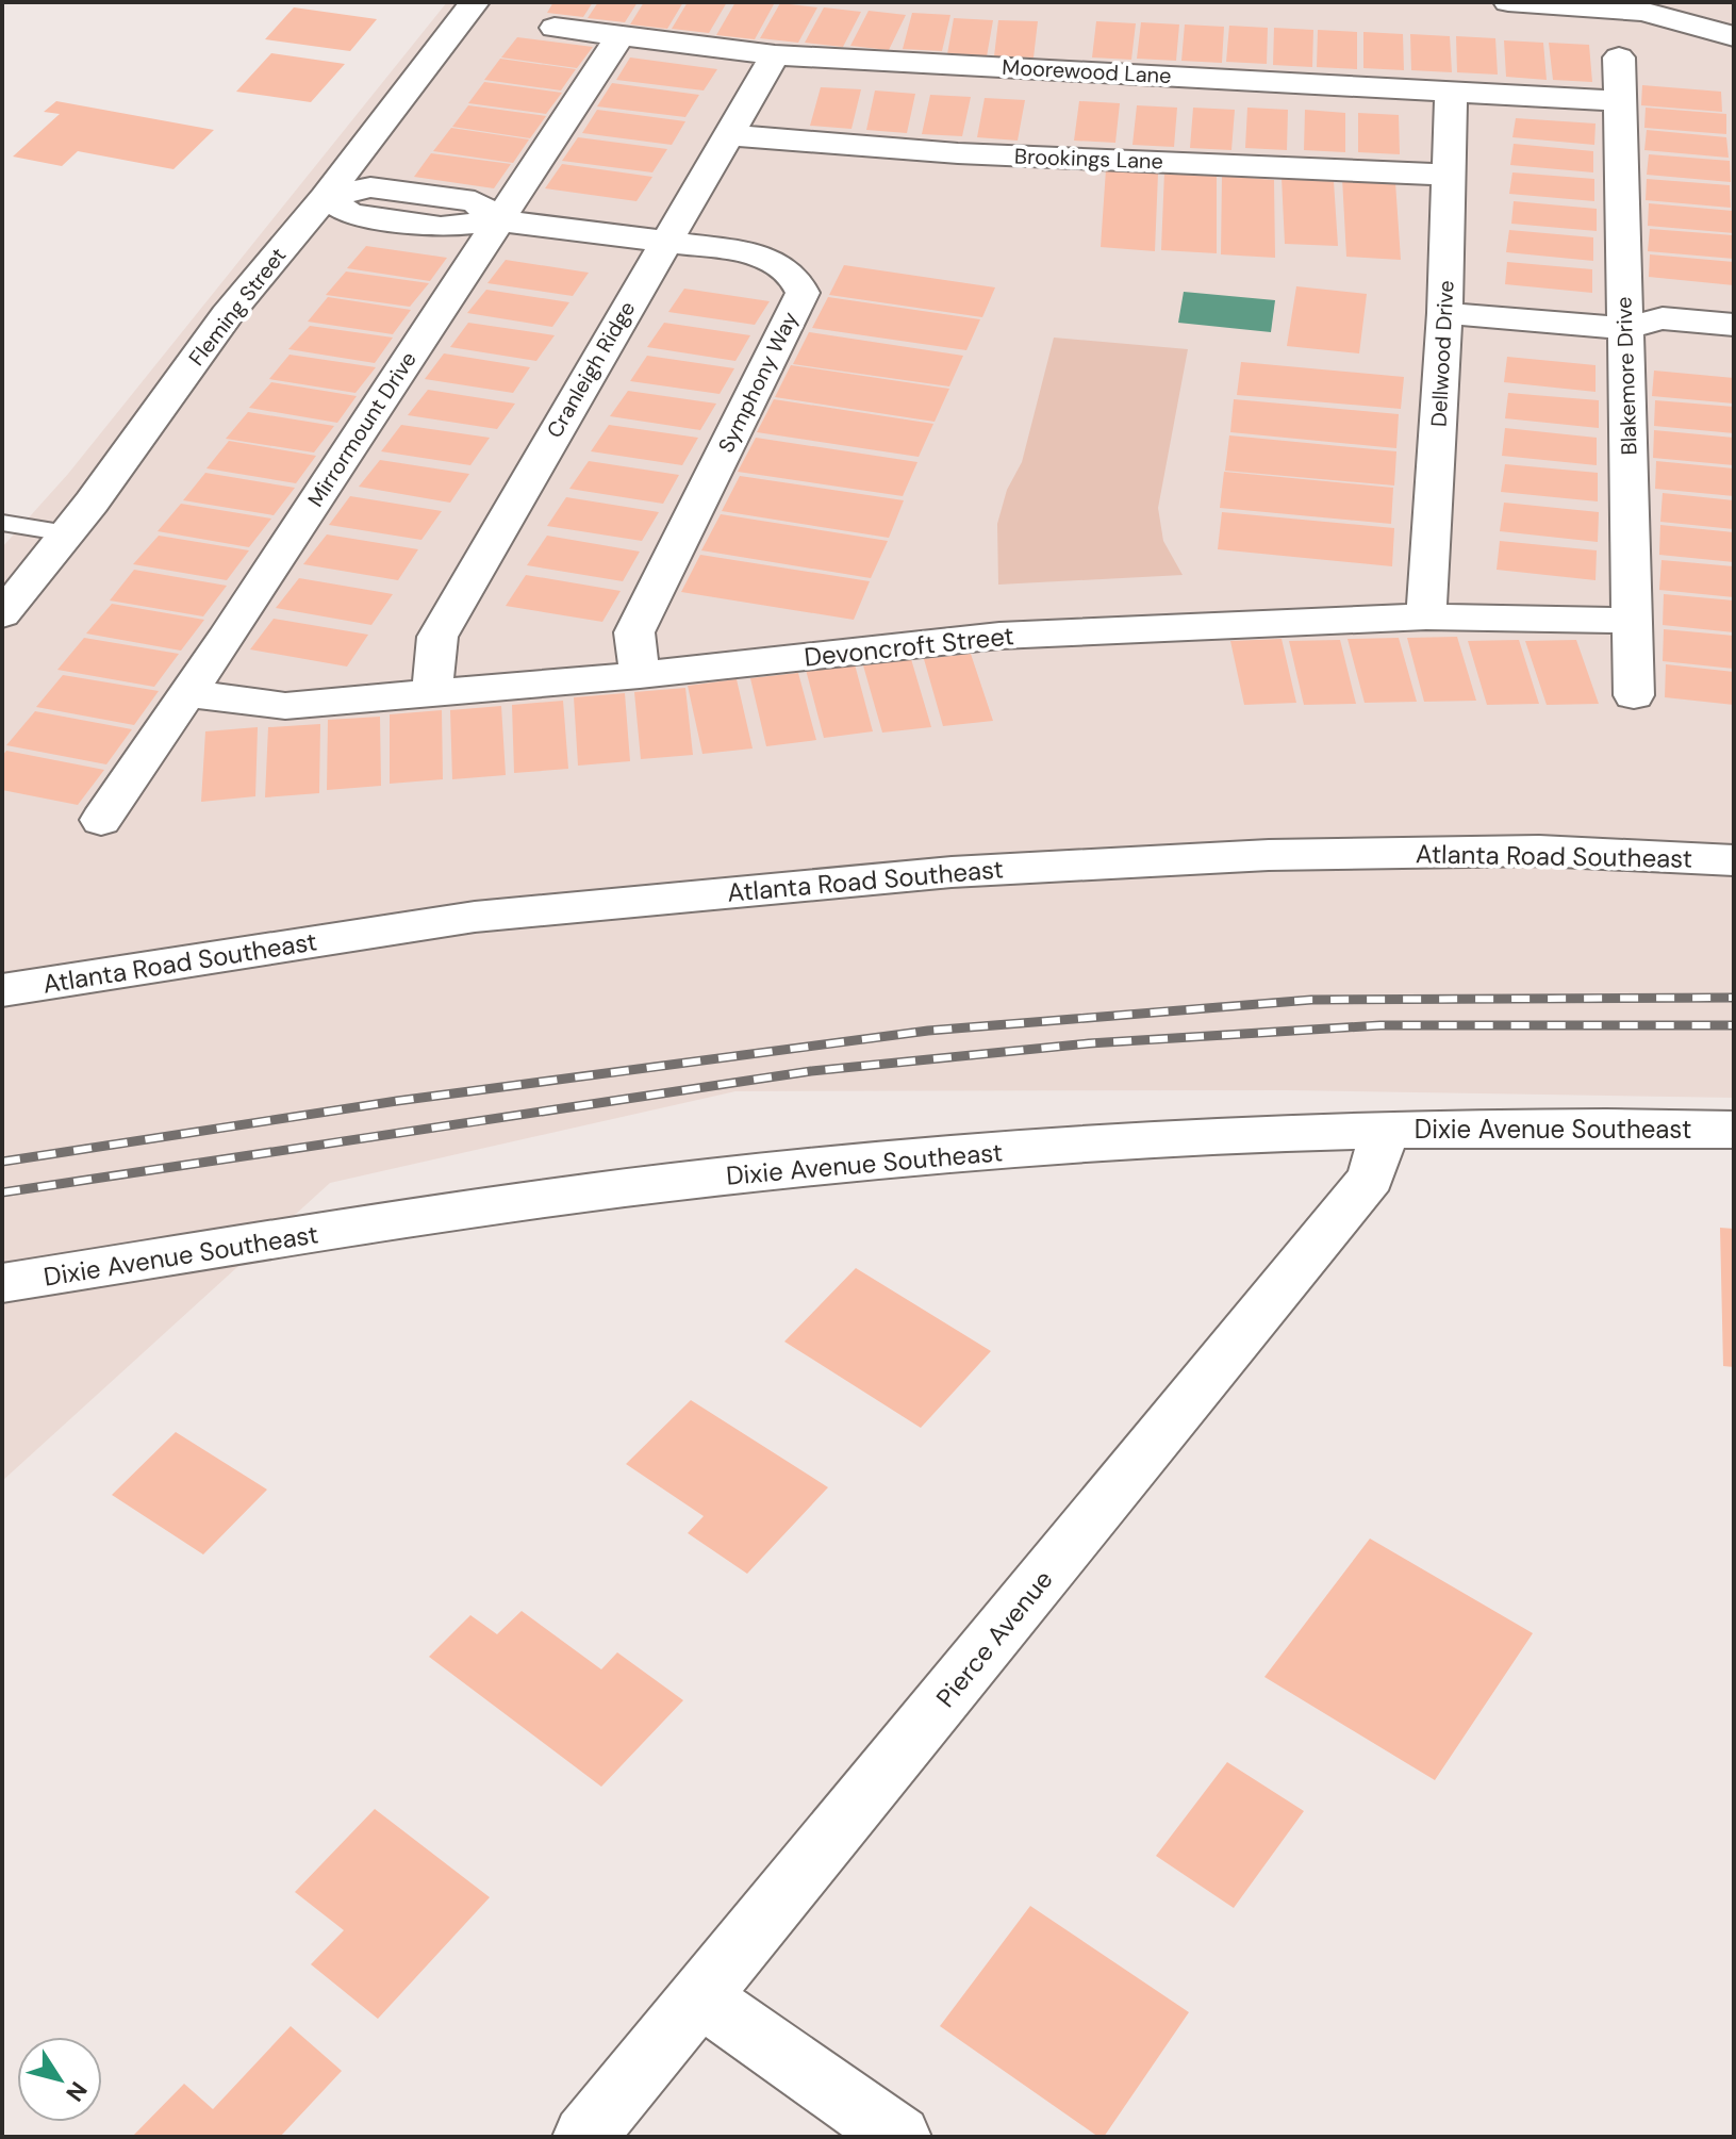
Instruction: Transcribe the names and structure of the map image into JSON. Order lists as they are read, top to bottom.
{
  "streets": {
    "street": [
      "Moorewood Lane",
      "Brookings Lane",
      "Fleming Street",
      "Dellwood Drive",
      "Cranleigh Ridge",
      "Blakemore Drive",
      "Symphony Way",
      "Mirrormount Drive",
      "Devoncroft Street",
      "Atlanta Road Southeast",
      "Dixie Avenue Southeast",
      "Pierce Avenue"
    ]
  },
  "crossings": [
    ["Moorewood Lane", "Dellwood Drive"],
    ["Moorewood Lane", "Cranleigh Ridge"],
    ["Moorewood Lane", "Blakemore Drive"],
    ["Moorewood Lane", "Mirrormount Drive"],
    ["Brookings Lane", "Dellwood Drive"],
    ["Brookings Lane", "Cranleigh Ridge"],
    ["Fleming Street", "Symphony Way"],
    ["Dellwood Drive", "Devoncroft Street"],
    ["Cranleigh Ridge", "Symphony Way"],
    ["Cranleigh Ridge", "Devoncroft Street"],
    ["Blakemore Drive", "Devoncroft Street"],
    ["Symphony Way", "Mirrormount Drive"],
    ["Symphony Way", "Devoncroft Street"],
    ["Mirrormount Drive", "Devoncroft Street"],
    ["Dixie Avenue Southeast", "Pierce Avenue"]
  ],
  "north": "bottom right"
}
